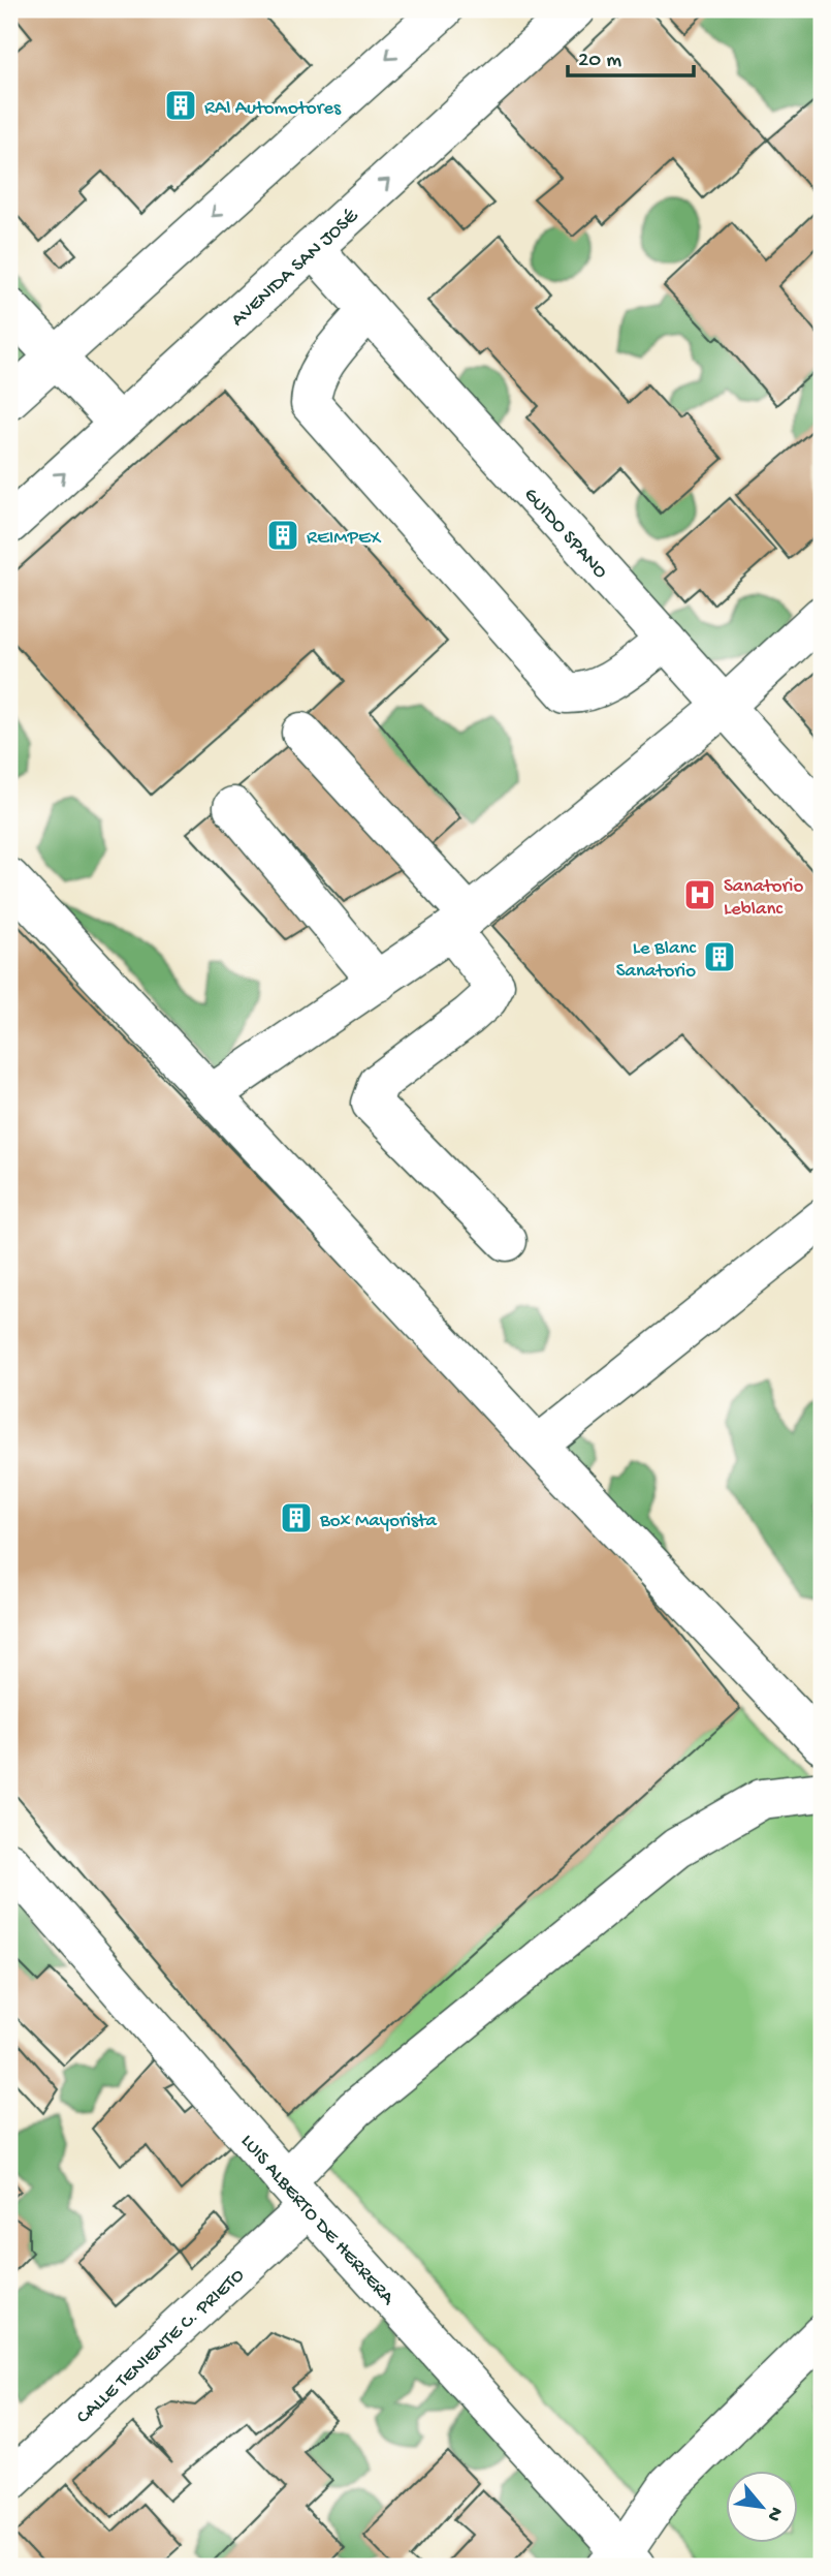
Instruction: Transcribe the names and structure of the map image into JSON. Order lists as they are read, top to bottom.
{
  "streets": {
    "street": [
      "AVENIDA SAN JOSÉ",
      "GUIDO SPANO",
      "LUIS ALBERTO DE HERRERA",
      "CALLE TENIENTE C. PRIETO"
    ]
  },
  "crossings": [
    ["AVENIDA SAN JOSÉ", "GUIDO SPANO"],
    ["LUIS ALBERTO DE HERRERA", "CALLE TENIENTE C. PRIETO"]
  ],
  "places": {
    "building": [
      "RAl Automotores",
      "REIMPEX",
      "Le Blanc Sanatorio",
      "Box Mayorista"
    ],
    "hospital": ["Sanatorio Leblanc"]
  },
  "scale_bar": "20 m",
  "north": "bottom right"
}
